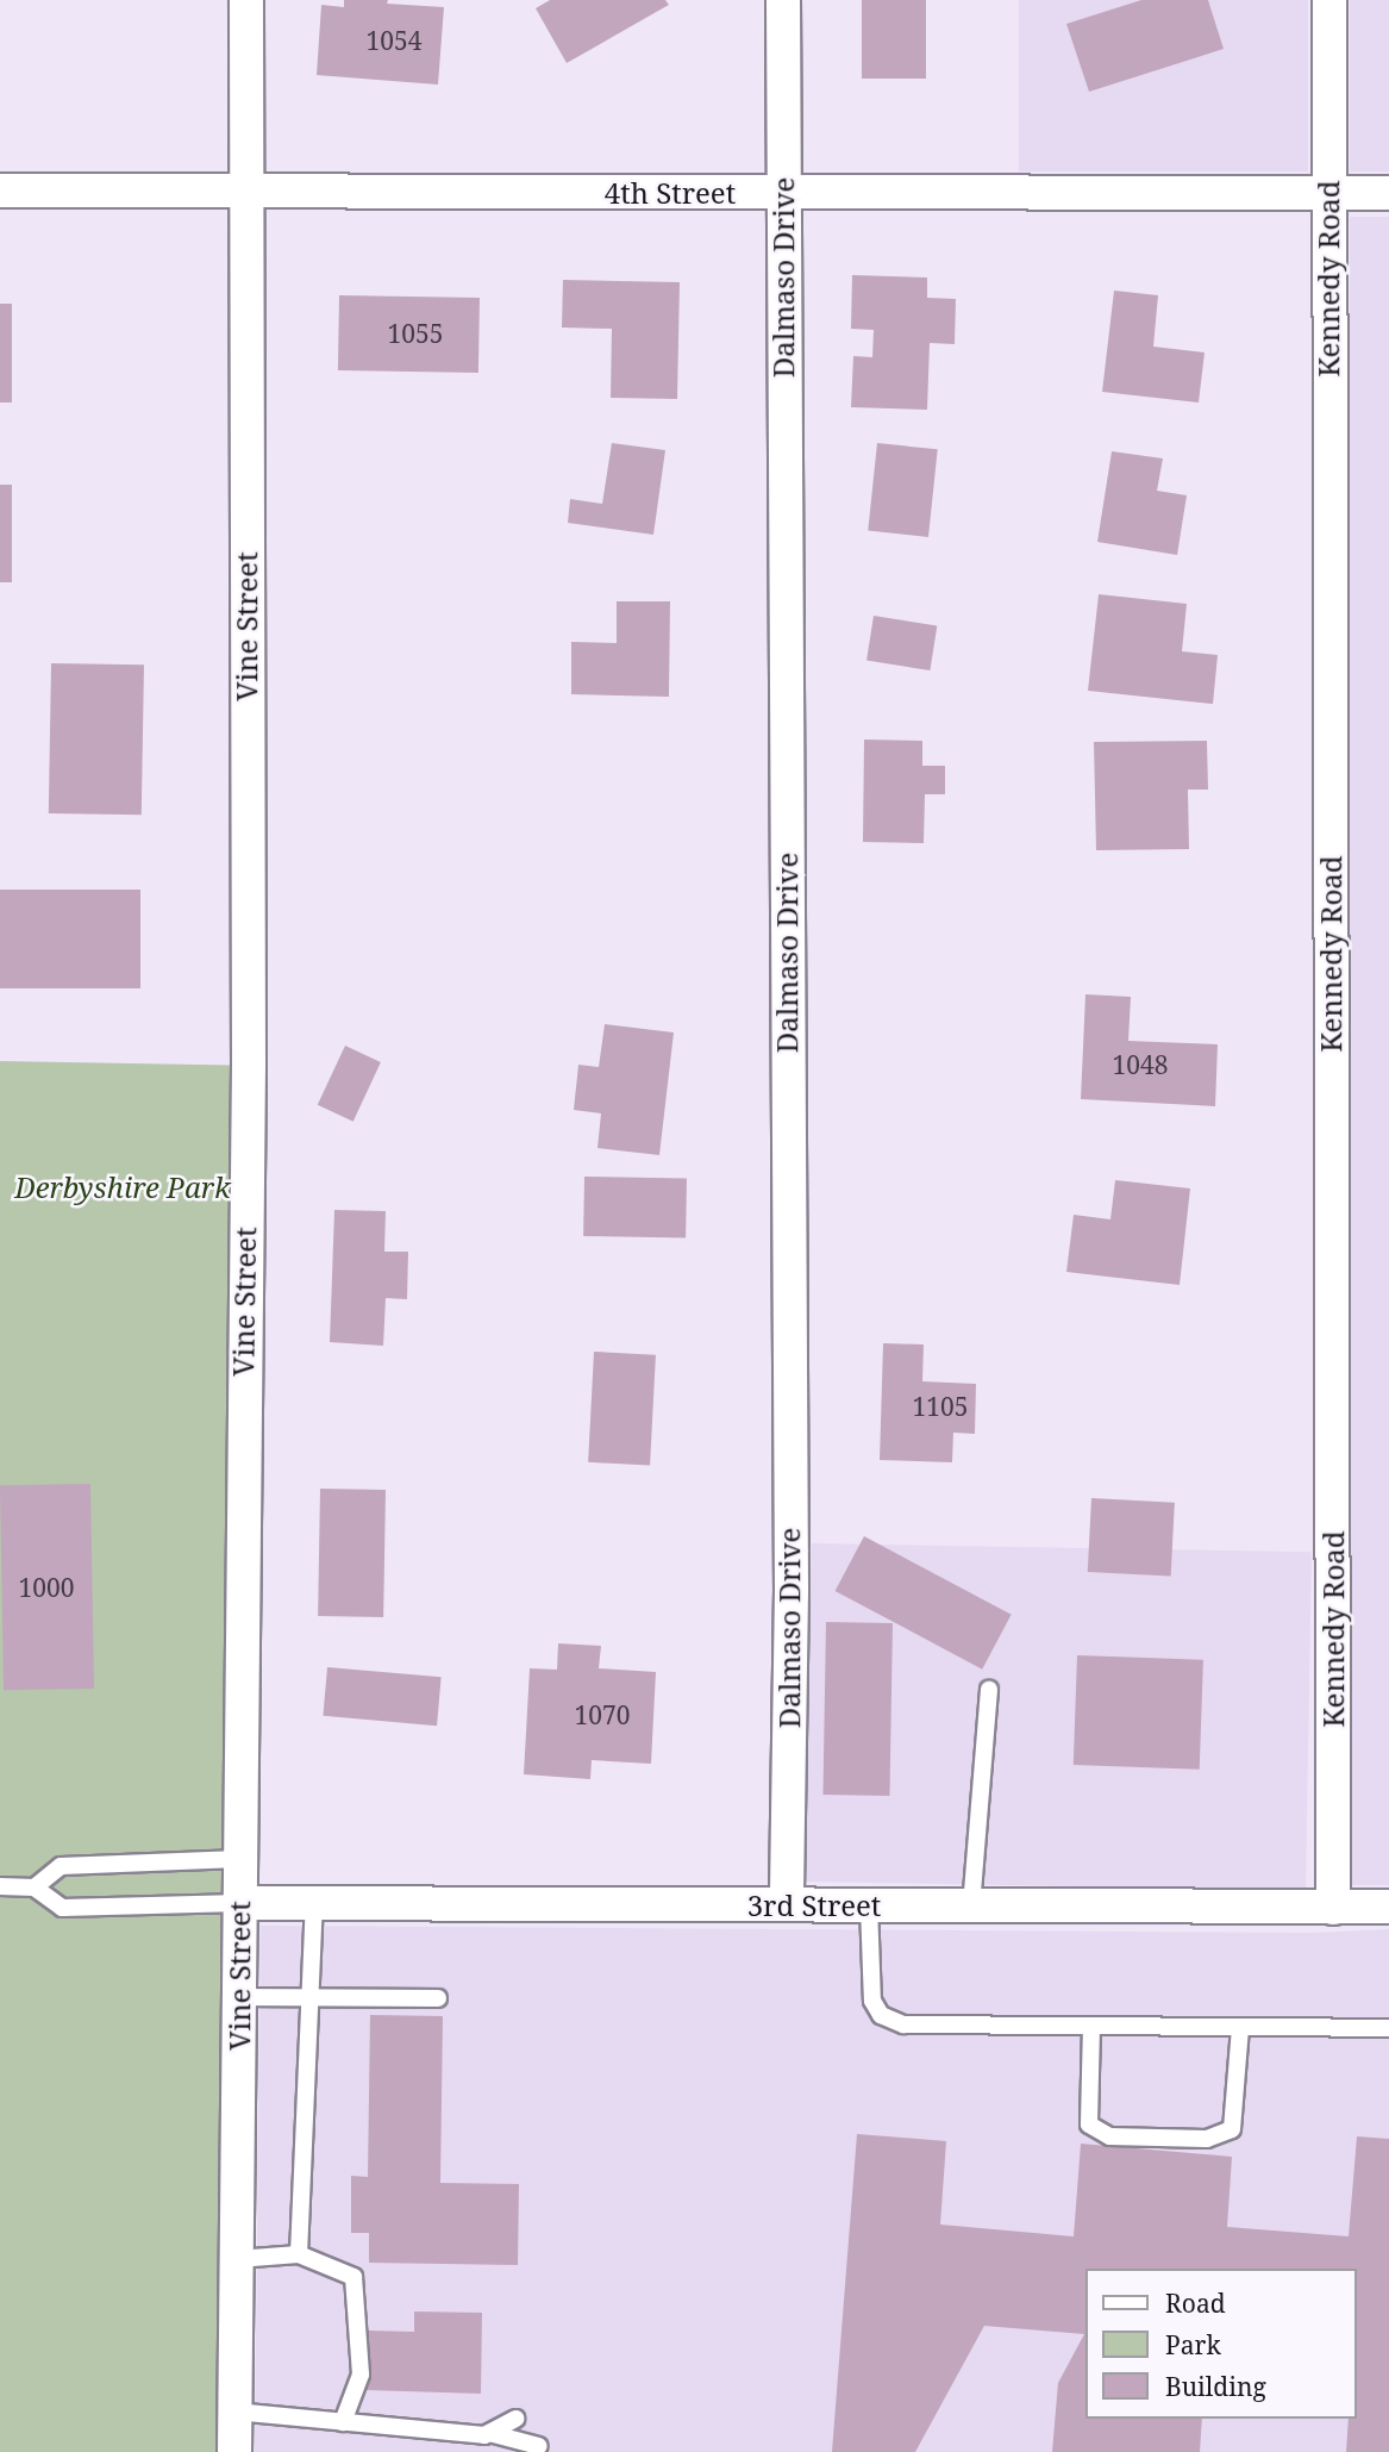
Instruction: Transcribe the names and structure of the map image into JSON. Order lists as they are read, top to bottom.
{
  "streets": {
    "street": [
      "4th Street",
      "Dalmaso Drive",
      "Kennedy Road",
      "Vine Street",
      "3rd Street"
    ]
  },
  "crossings": [
    ["4th Street", "Dalmaso Drive"],
    ["4th Street", "Kennedy Road"],
    ["4th Street", "Vine Street"],
    ["Dalmaso Drive", "3rd Street"],
    ["Kennedy Road", "3rd Street"],
    ["Vine Street", "3rd Street"]
  ],
  "parks": ["Derbyshire Park"],
  "house_numbers": [
    "1054",
    "1055",
    "1048",
    "1105",
    "1000",
    "1070"
  ],
  "legend": ["Road", "Park", "Building"]
}
